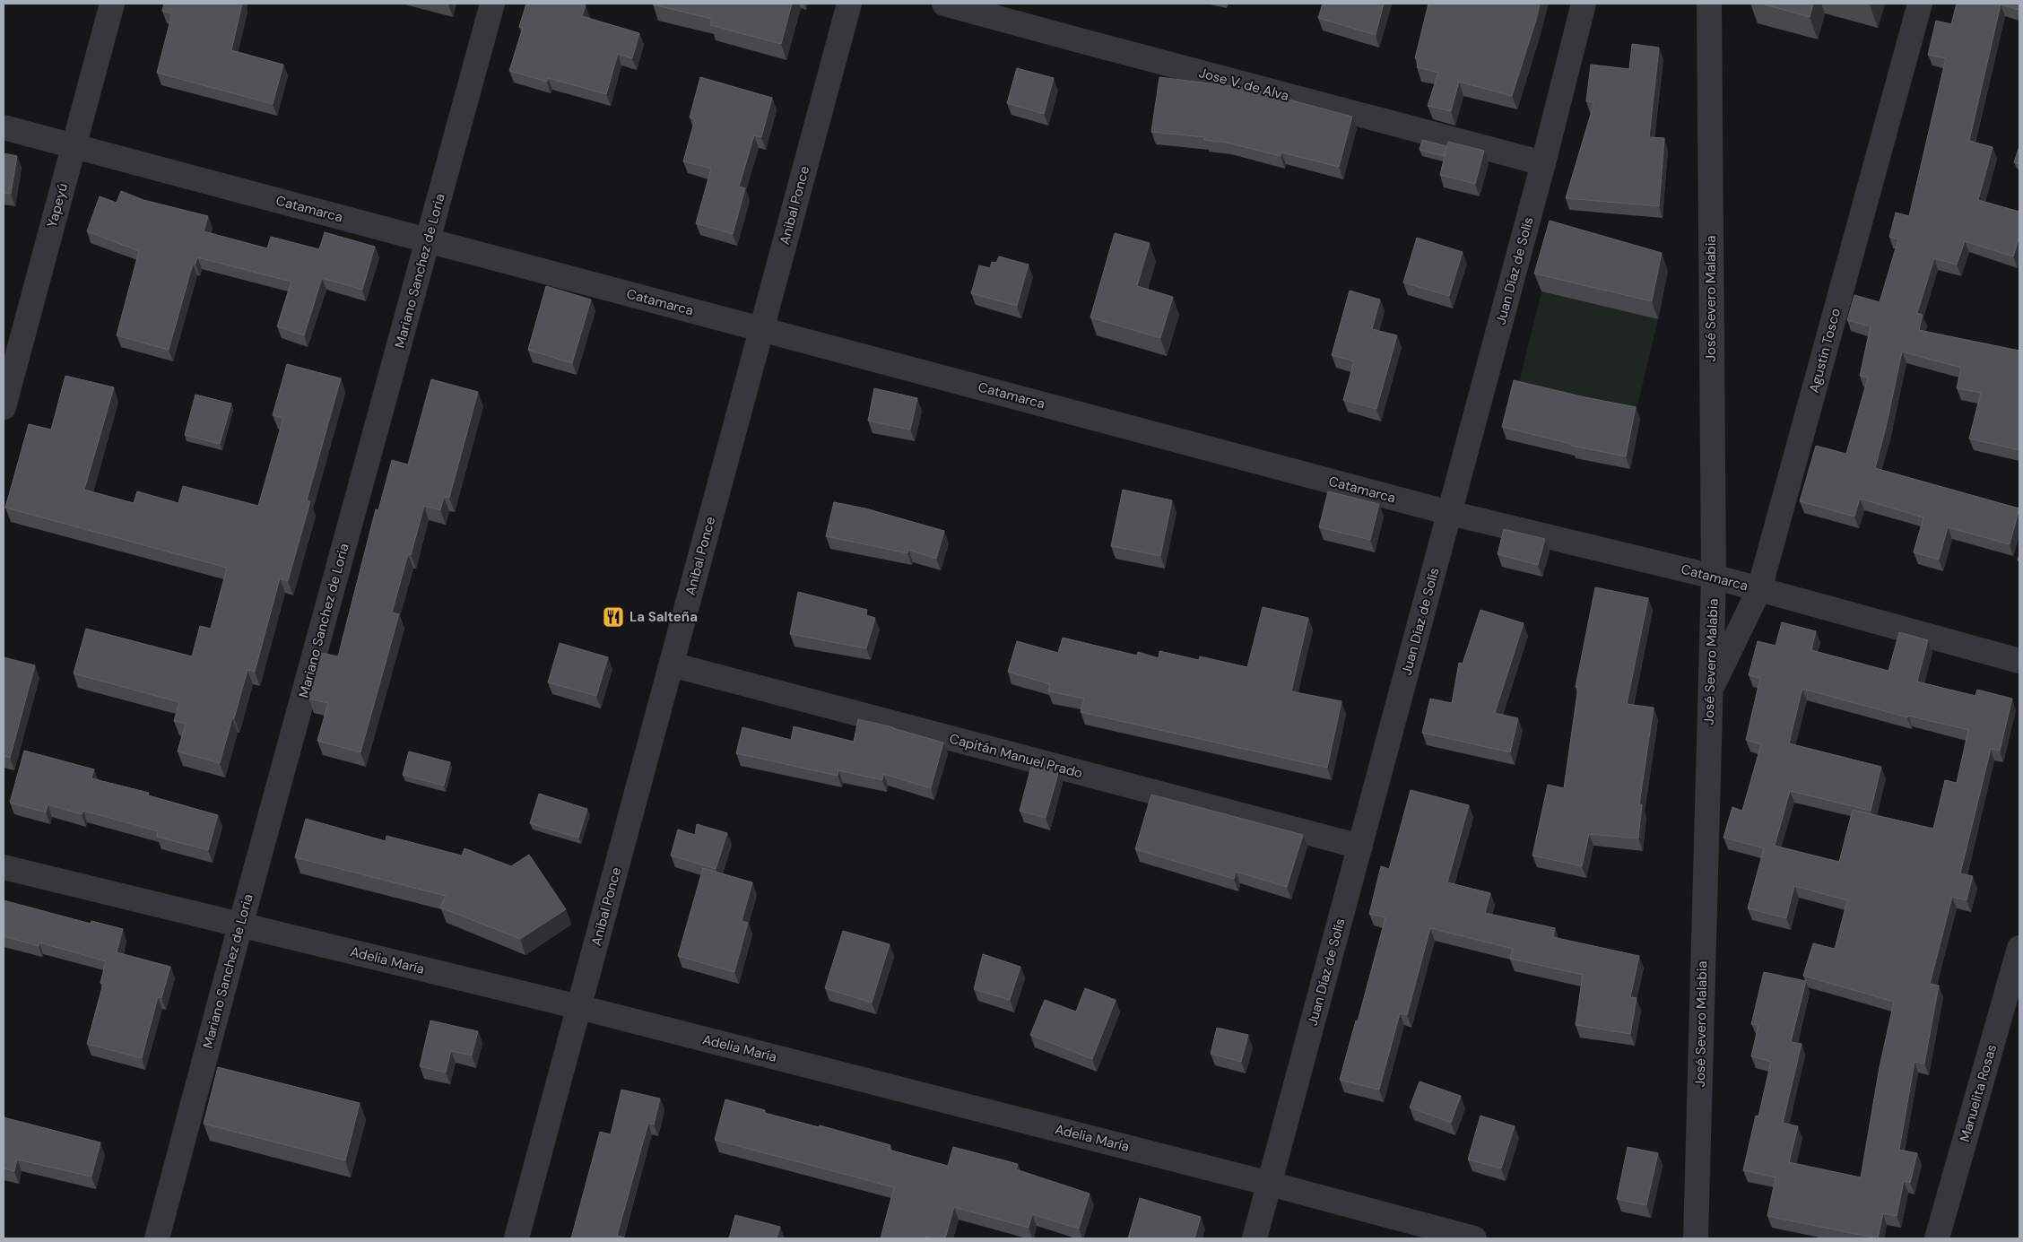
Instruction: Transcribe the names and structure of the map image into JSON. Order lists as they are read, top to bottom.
{
  "streets": {
    "street": [
      "Jose V. de Alva",
      "Yapeyú",
      "Anibal Ponce",
      "Catamarca",
      "Mariano Sanchez de Loria",
      "Juan Díaz de Solís",
      "José Severo Malabia",
      "Agustín Tosco",
      "Capitán Manuel Prado",
      "Adelia María",
      "Manuelita Rosas"
    ]
  },
  "crossings": [
    ["Jose V. de Alva", "Juan Díaz de Solís"],
    ["Yapeyú", "Catamarca"],
    ["Anibal Ponce", "Catamarca"],
    ["Anibal Ponce", "Capitán Manuel Prado"],
    ["Anibal Ponce", "Adelia María"],
    ["Catamarca", "Mariano Sanchez de Loria"],
    ["Catamarca", "Juan Díaz de Solís"],
    ["Catamarca", "José Severo Malabia"],
    ["Catamarca", "Agustín Tosco"],
    ["Mariano Sanchez de Loria", "Adelia María"],
    ["Juan Díaz de Solís", "Capitán Manuel Prado"],
    ["Juan Díaz de Solís", "Adelia María"],
    ["José Severo Malabia", "Agustín Tosco"]
  ],
  "places": {
    "restaurant": ["La Salteña"]
  }
}
